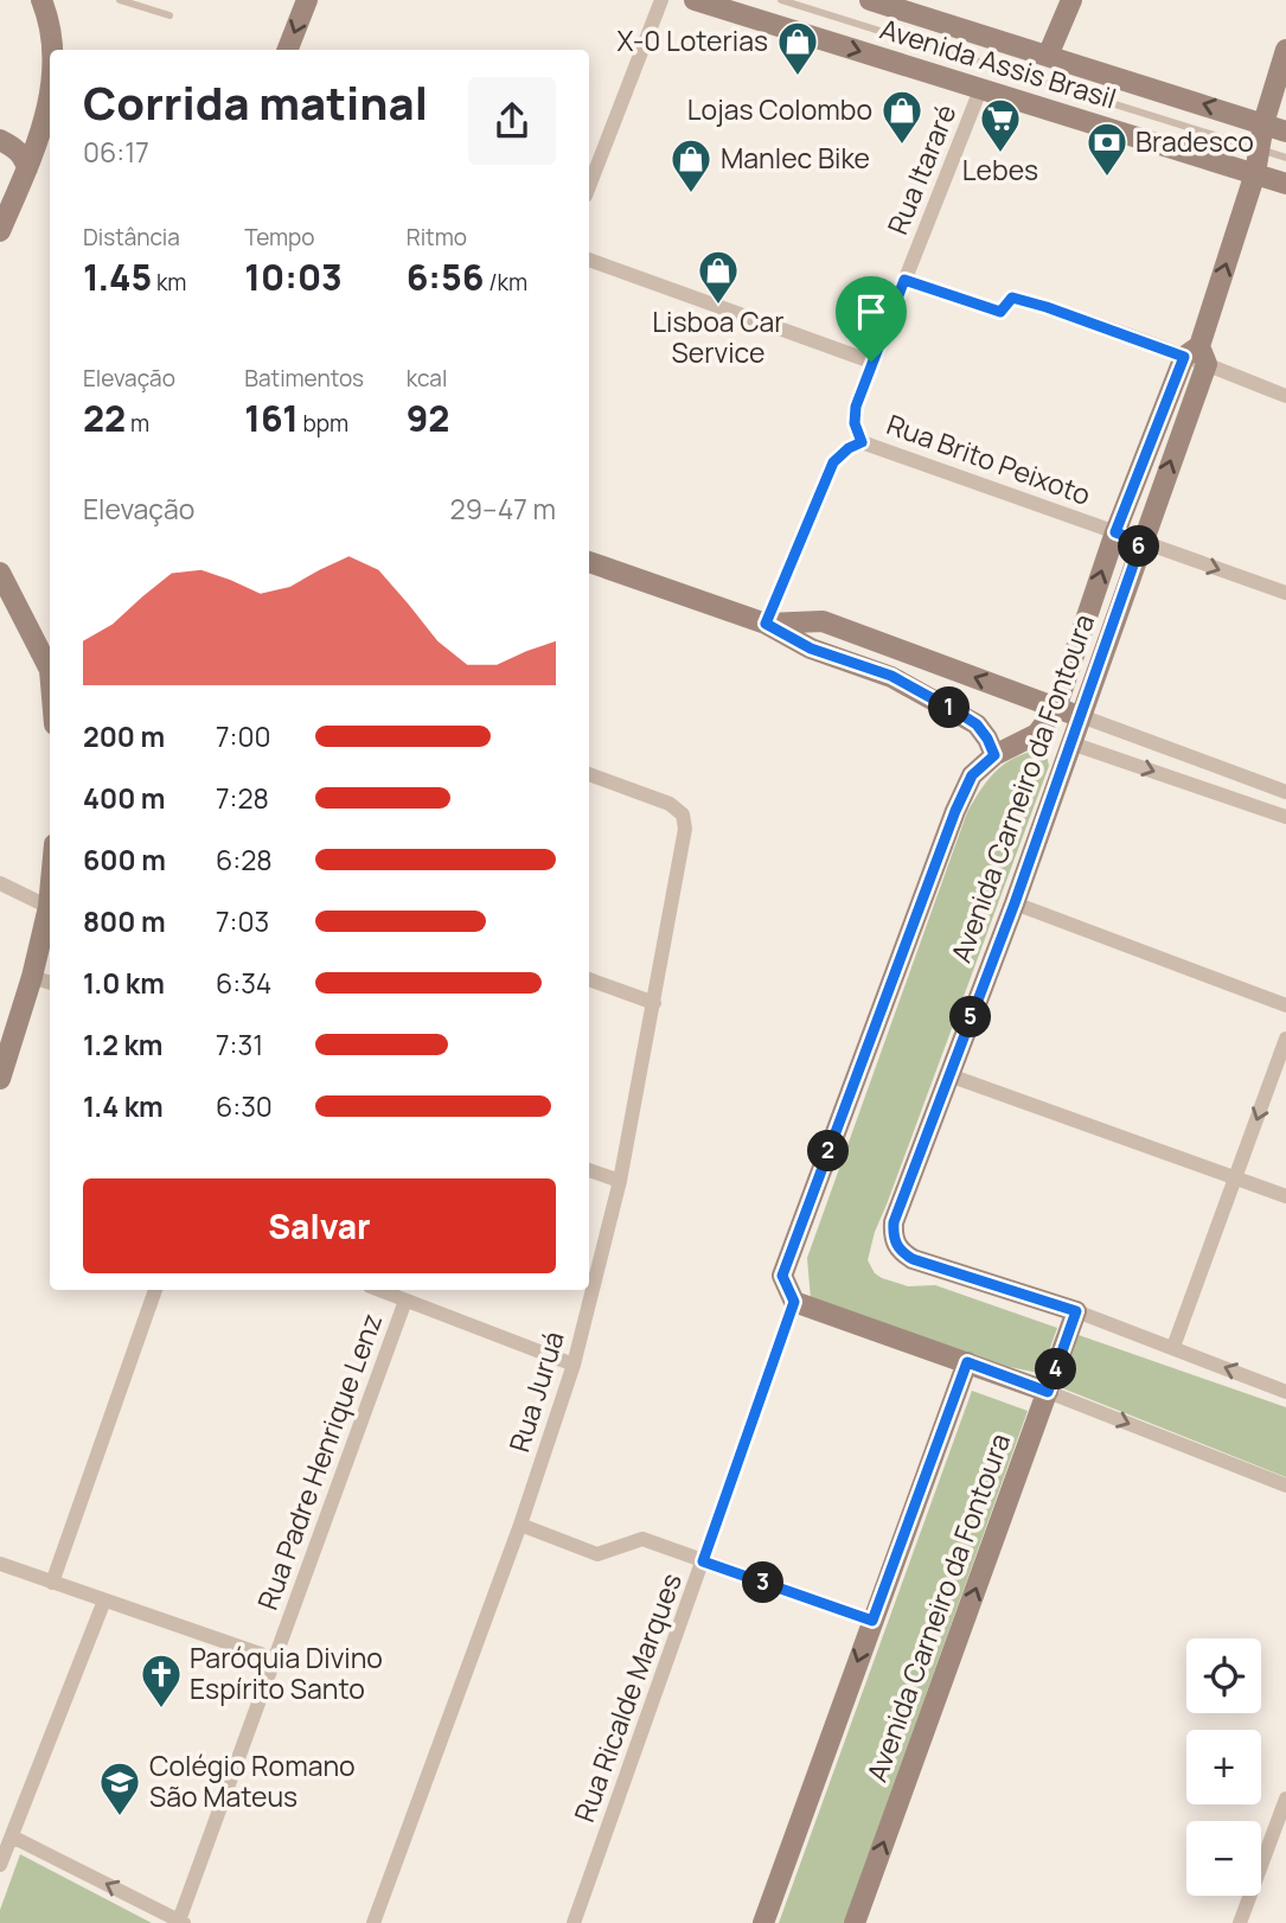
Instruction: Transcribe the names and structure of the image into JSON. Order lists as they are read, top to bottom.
{
  "streets": {
    "main road": ["Avenida Assis Brasil", "Avenida Carneiro da Fontoura"],
    "street": [
      "Rua Itararé",
      "Rua Brito Peixoto",
      "Rua Juruá",
      "Rua Padre Henrique Lenz",
      "Rua Ricalde Marques"
    ]
  },
  "crossings": [
    ["Avenida Assis Brasil", "Rua Itararé"],
    ["Avenida Assis Brasil", "Avenida Carneiro da Fontoura"],
    ["Rua Itararé", "Rua Brito Peixoto"],
    ["Rua Brito Peixoto", "Avenida Carneiro da Fontoura"],
    ["Avenida Carneiro da Fontoura", "Rua Ricalde Marques"]
  ],
  "places": {
    "shop": [
      "X-0 Loterias",
      "Lojas Colombo",
      "Manlec Bike",
      "Lisboa Car Service"
    ],
    "supermarket": ["Lebes"],
    "bank": ["Bradesco"],
    "church": ["Paróquia Divino Espírito Santo"],
    "school or university": ["Colégio Romano São Mateus"]
  },
  "page": {
    "heading": ["Corrida matinal", "06:17"],
    "stats": [
      ["Distância", "1.45 km"],
      ["Tempo", "10:03"],
      ["Ritmo", "6:56 /km"],
      ["Elevação", "22 m"],
      ["Batimentos", "161 bpm"],
      ["kcal", "92"]
    ],
    "chart": ["Elevação", "29–47 m"],
    "pins": [
      "6",
      "1",
      "5",
      "2",
      "4",
      "3"
    ],
    "list": [
      {
        "name": "200 m",
        "note": "7:00"
      },
      {
        "name": "400 m",
        "note": "7:28"
      },
      {
        "name": "600 m",
        "note": "6:28"
      },
      {
        "name": "800 m",
        "note": "7:03"
      },
      {
        "name": "1.0 km",
        "note": "6:34"
      },
      {
        "name": "1.2 km",
        "note": "7:31"
      },
      {
        "name": "1.4 km",
        "note": "6:30"
      }
    ],
    "buttons": "Salvar",
    "map_buttons": ["+", "−"]
  }
}
